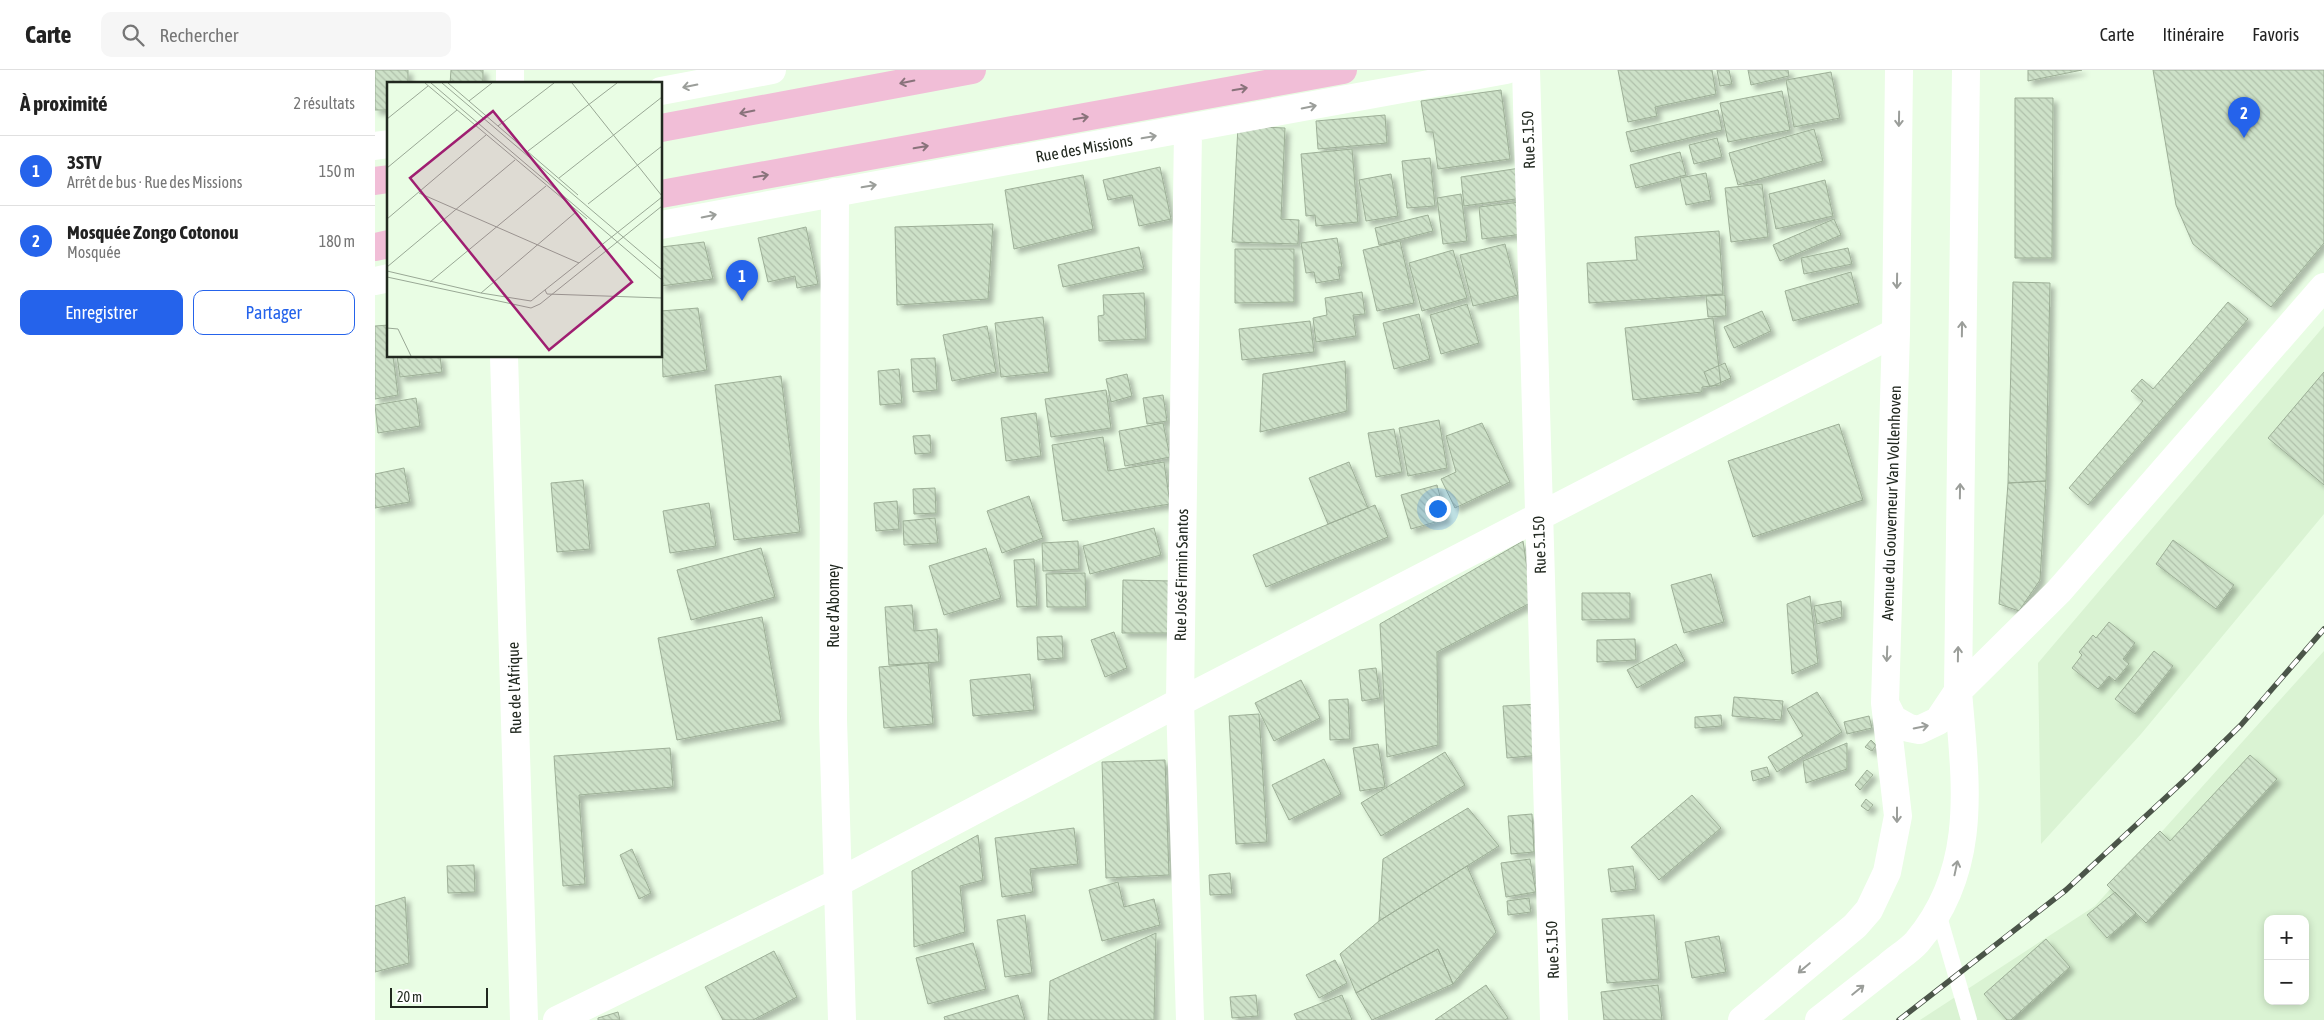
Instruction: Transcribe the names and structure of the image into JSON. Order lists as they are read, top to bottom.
{
  "streets": {
    "highway": ["Rue des Missions"],
    "street": [
      "Rue 5.150",
      "Avenue du Gouverneur Van Vollenhoven",
      "Rue José Firmin Santos",
      "Rue d'Abomey",
      "Rue de l'Afrique"
    ]
  },
  "crossings": [
    ["Rue des Missions", "Rue José Firmin Santos"],
    ["Rue des Missions", "Rue d'Abomey"]
  ],
  "one_way": ["Rue des Missions"],
  "scale_bar": "20 m",
  "page": {
    "header": "Carte",
    "search": "Rechercher",
    "nav": ["Carte", "Itinéraire", "Favoris"],
    "heading": ["À proximité", "2 résultats"],
    "pins": ["2", "1"],
    "list": [
      {
        "mark": "1",
        "name": "3STV",
        "note": "Arrêt de bus · Rue des Missions",
        "value": "150 m"
      },
      {
        "mark": "2",
        "name": "Mosquée Zongo Cotonou",
        "note": "Mosquée",
        "value": "180 m"
      }
    ],
    "buttons": ["Enregistrer", "Partager"],
    "map_buttons": ["+", "−"],
    "scale": "20 m"
  }
}
